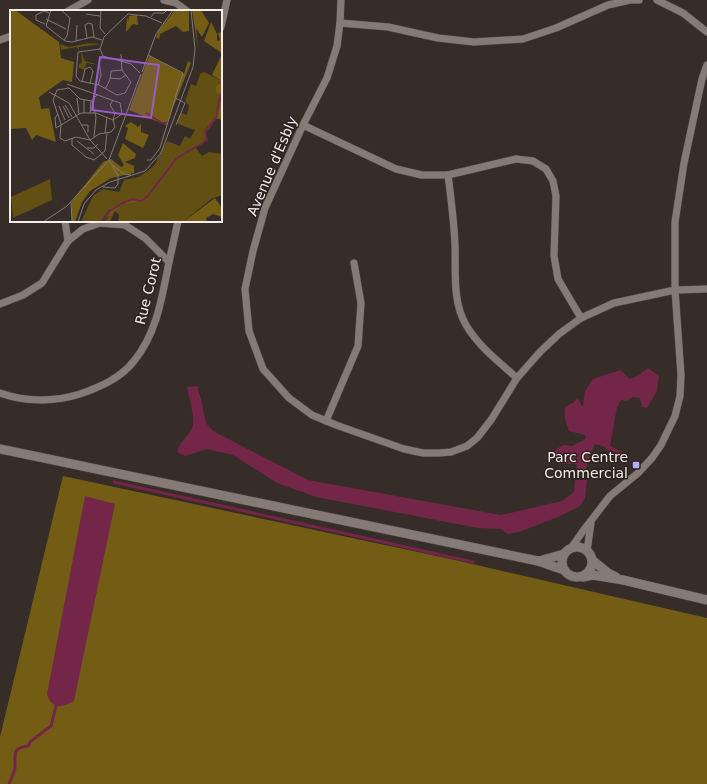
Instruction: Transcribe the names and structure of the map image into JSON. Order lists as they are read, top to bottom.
{
  "streets": {
    "street": ["Avenue d'Esbly", "Rue Corot"]
  },
  "places": {
    "transit": ["Parc Centre Commercial"]
  }
}
